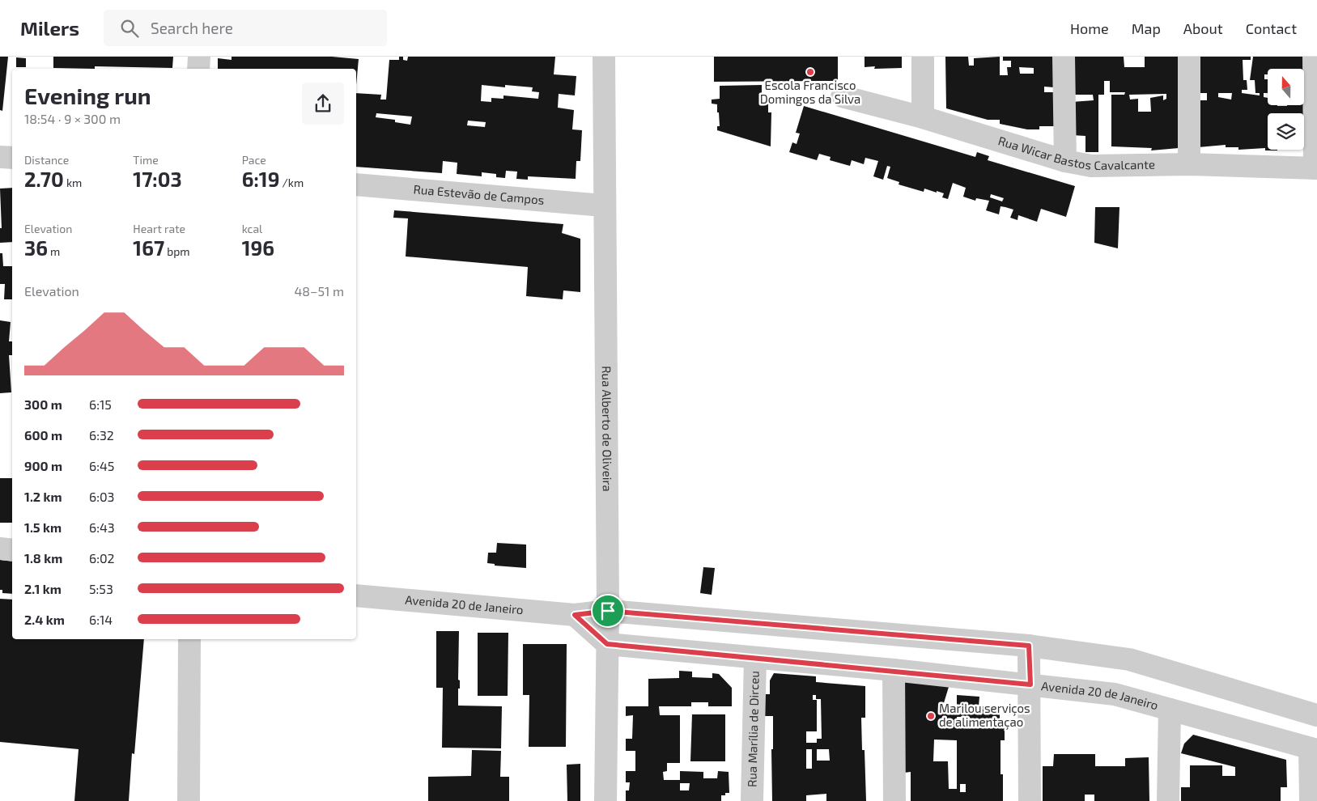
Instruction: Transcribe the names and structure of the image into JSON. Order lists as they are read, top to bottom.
{
  "streets": {
    "street": [
      "Rua Wicar Bastos Cavalcante",
      "Rua Estevão de Campos",
      "Rua Alberto de Oliveira",
      "Avenida 20 de Janeiro",
      "Rua Marília de Dirceu"
    ]
  },
  "crossings": [
    ["Rua Estevão de Campos", "Rua Alberto de Oliveira"],
    ["Rua Alberto de Oliveira", "Avenida 20 de Janeiro"],
    ["Avenida 20 de Janeiro", "Rua Marília de Dirceu"]
  ],
  "places": ["Escola Francisco Domingos da Silva", "Marilou serviços de alimentaçao"],
  "north": "top",
  "page": {
    "header": "Milers",
    "search": "Search here",
    "nav": [
      "Home",
      "Map",
      "About",
      "Contact"
    ],
    "heading": ["Evening run", "18:54 · 9 × 300 m"],
    "stats": [
      ["Distance", "2.70 km"],
      ["Time", "17:03"],
      ["Pace", "6:19 /km"],
      ["Elevation", "36 m"],
      ["Heart rate", "167 bpm"],
      ["kcal", "196"]
    ],
    "chart": ["Elevation", "48–51 m"],
    "list": [
      {
        "name": "300 m",
        "note": "6:15"
      },
      {
        "name": "600 m",
        "note": "6:32"
      },
      {
        "name": "900 m",
        "note": "6:45"
      },
      {
        "name": "1.2 km",
        "note": "6:03"
      },
      {
        "name": "1.5 km",
        "note": "6:43"
      },
      {
        "name": "1.8 km",
        "note": "6:02"
      },
      {
        "name": "2.1 km",
        "note": "5:53"
      },
      {
        "name": "2.4 km",
        "note": "6:14"
      }
    ]
  }
}
